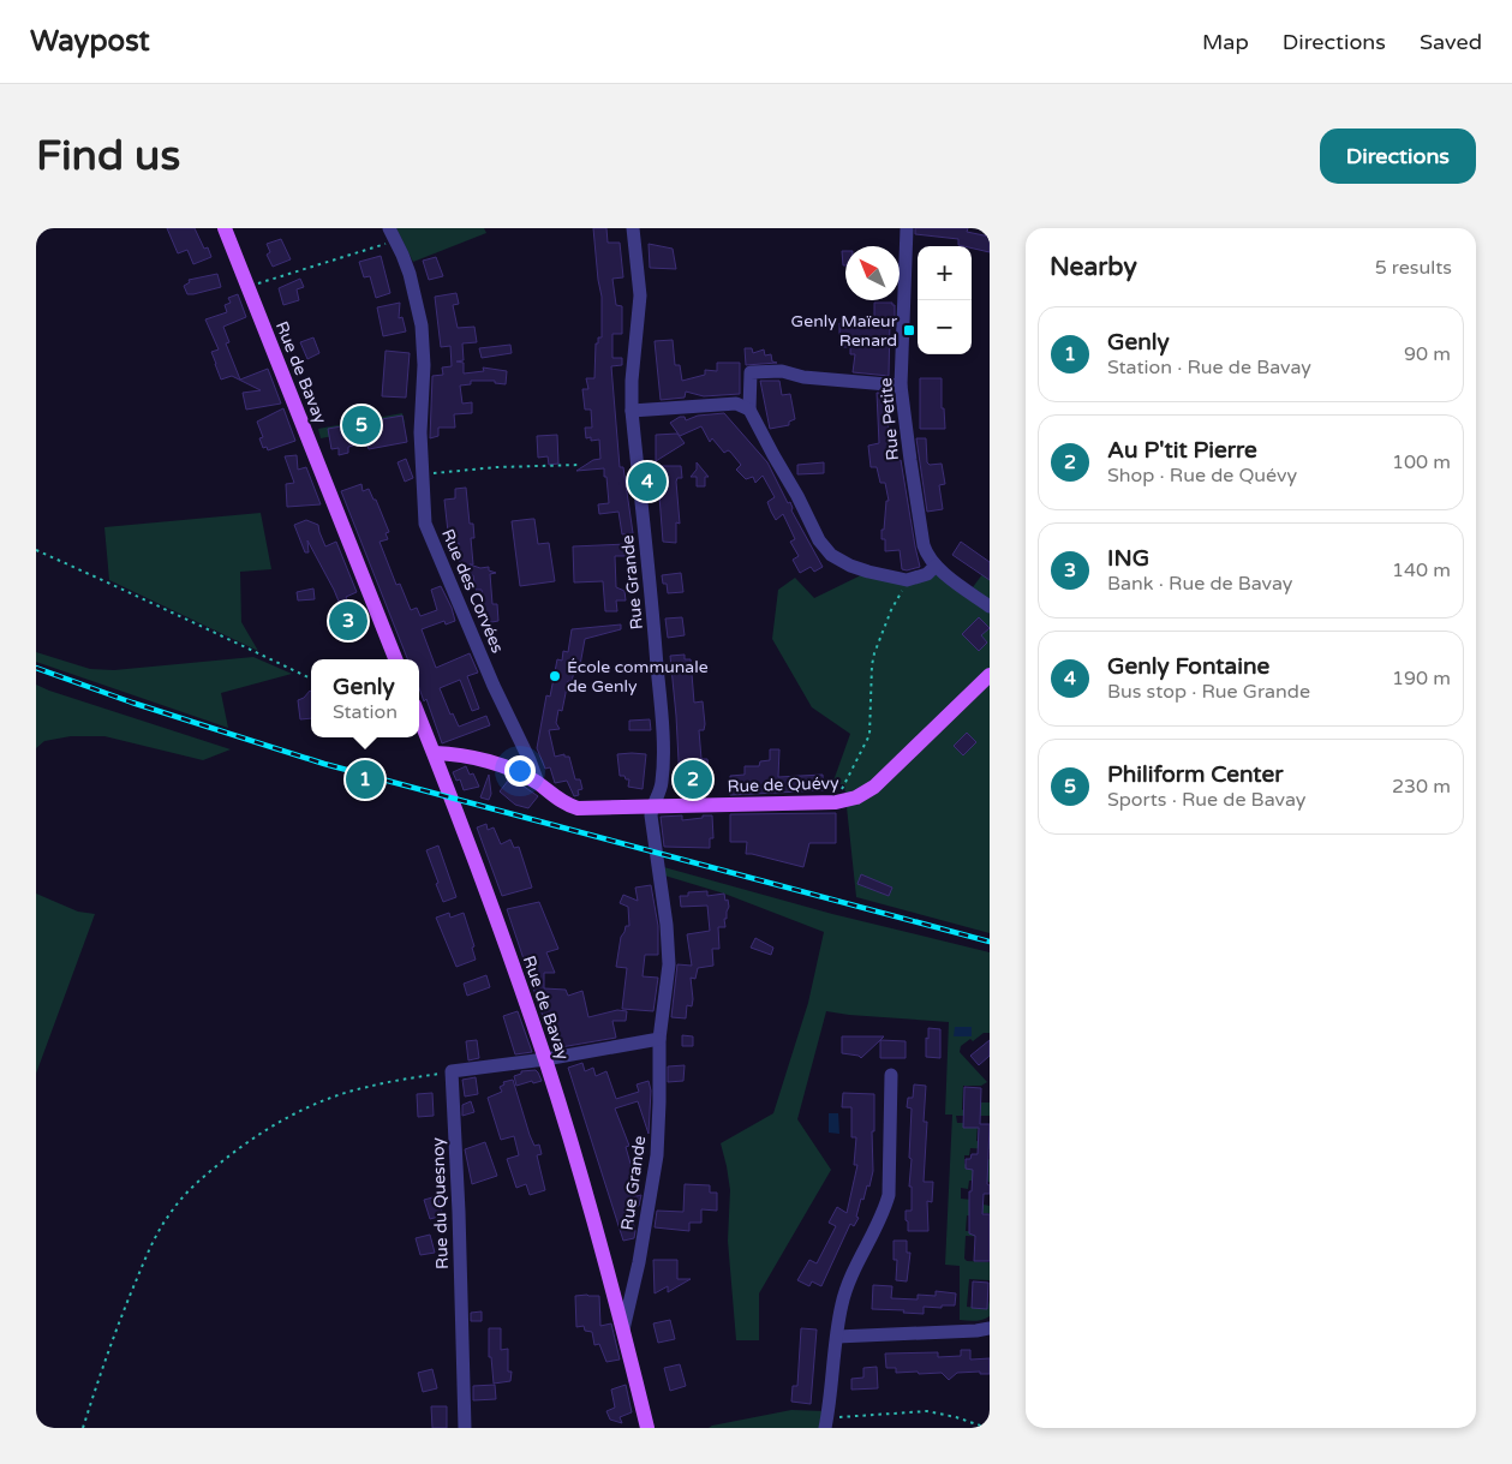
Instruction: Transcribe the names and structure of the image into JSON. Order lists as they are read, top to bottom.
{
  "streets": {
    "main road": ["Rue de Bavay", "Rue de Quévy"],
    "street": [
      "Rue Petite",
      "Rue Grande",
      "Rue des Corvées",
      "Rue du Quesnoy"
    ]
  },
  "crossings": [
    ["Rue de Bavay", "Rue Grande"],
    ["Rue de Bavay", "Rue de Quévy"],
    ["Rue Grande", "Rue de Quévy"],
    ["Rue des Corvées", "Rue de Quévy"]
  ],
  "places": {
    "transit": ["Genly Maïeur Renard"],
    "other": ["École communale de Genly"]
  },
  "north": "top left",
  "page": {
    "header": "Waypost",
    "nav": ["Map", "Directions", "Saved"],
    "buttons": "Directions",
    "title": "Find us",
    "heading": ["Nearby", "5 results"],
    "map_buttons": ["+", "−"],
    "list": [
      {
        "mark": "1",
        "name": "Genly",
        "note": "Station · Rue de Bavay",
        "value": "90 m"
      },
      {
        "mark": "2",
        "name": "Au P'tit Pierre",
        "note": "Shop · Rue de Quévy",
        "value": "100 m"
      },
      {
        "mark": "3",
        "name": "ING",
        "note": "Bank · Rue de Bavay",
        "value": "140 m"
      },
      {
        "mark": "4",
        "name": "Genly Fontaine",
        "note": "Bus stop · Rue Grande",
        "value": "190 m"
      },
      {
        "mark": "5",
        "name": "Philiform Center",
        "note": "Sports · Rue de Bavay",
        "value": "230 m"
      }
    ],
    "pins": [
      "5",
      "4",
      "3",
      "1",
      "2"
    ],
    "popup": ["Genly", "Station"]
  }
}
